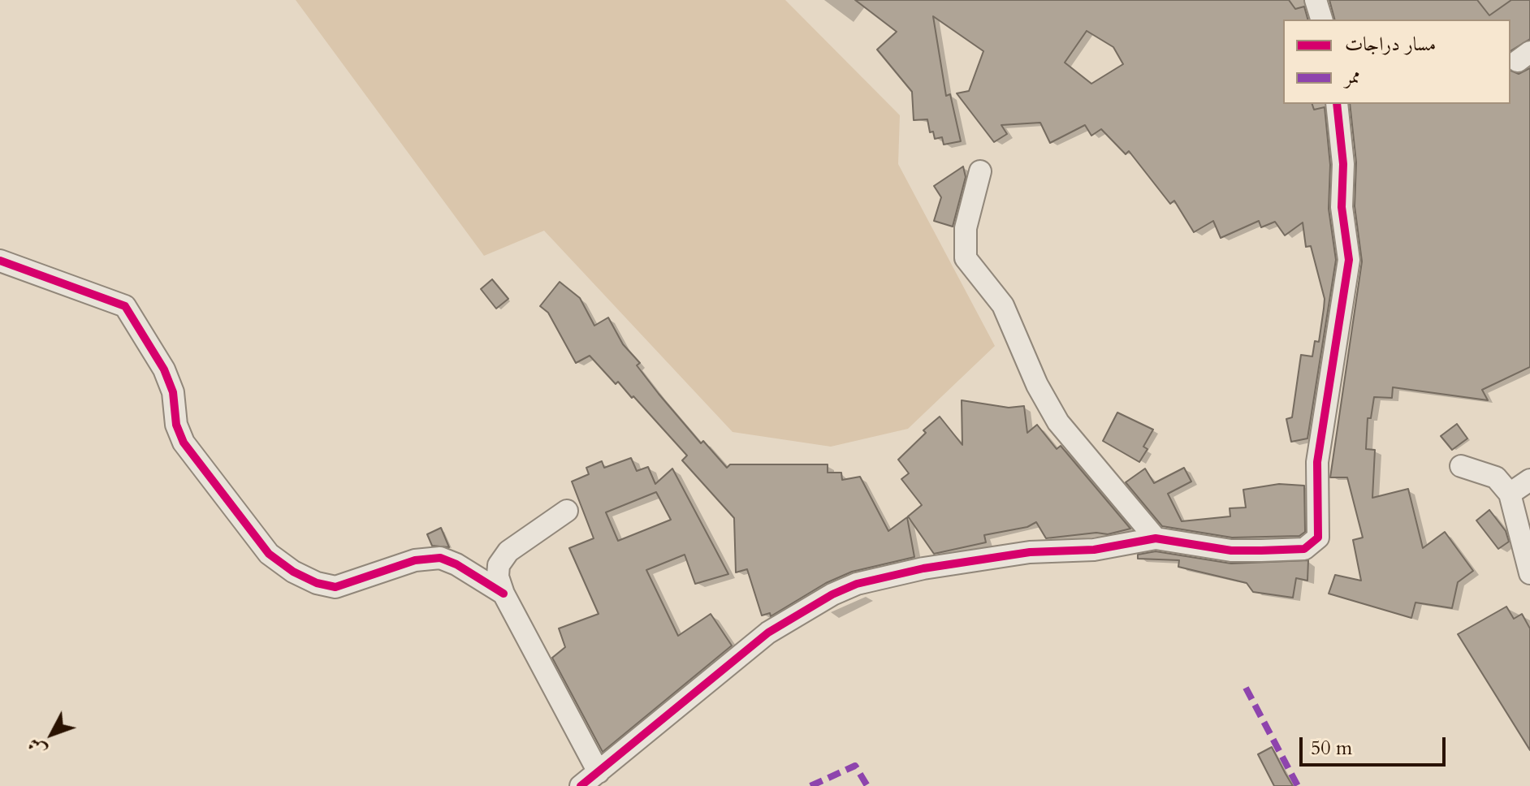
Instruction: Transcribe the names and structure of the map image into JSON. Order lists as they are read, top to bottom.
{
  "legend": ["مسار دراجات", "ممر"],
  "scale_bar": "50 m",
  "north": "bottom left"
}
